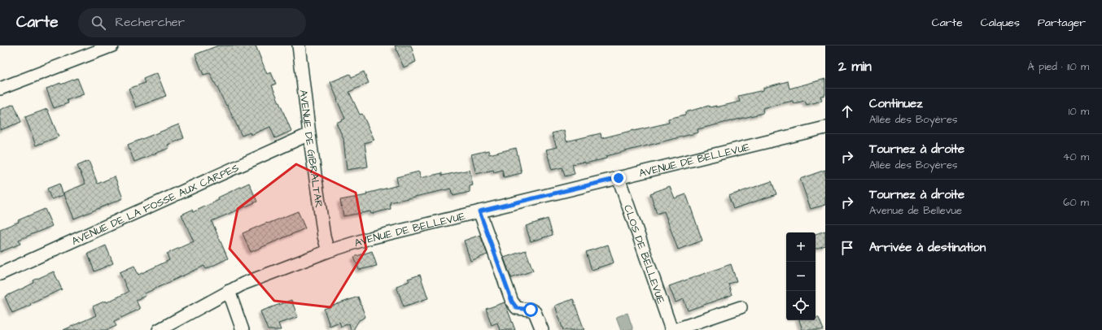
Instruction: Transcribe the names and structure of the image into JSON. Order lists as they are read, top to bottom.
{
  "streets": {
    "street": [
      "AVENUE DE GIBRALTAR",
      "AVENUE DE BELLEVUE",
      "AVENUE DE LA FOSSE AUX CARPES",
      "CLOS DE BELLEVUE"
    ]
  },
  "crossings": [
    ["AVENUE DE GIBRALTAR", "AVENUE DE BELLEVUE"],
    ["AVENUE DE GIBRALTAR", "AVENUE DE LA FOSSE AUX CARPES"],
    ["AVENUE DE BELLEVUE", "CLOS DE BELLEVUE"]
  ],
  "page": {
    "header": "Carte",
    "search": "Rechercher",
    "nav": ["Carte", "Calques", "Partager"],
    "heading": ["2 min", "À pied · 110 m"],
    "list": [
      ["Continuez", "Allée des Boyères", "10 m"],
      ["Tournez à droite", "Allée des Boyères", "40 m"],
      ["Tournez à droite", "Avenue de Bellevue", "60 m"],
      "Arrivée à destination"
    ],
    "map_buttons": ["+", "−"]
  }
}
